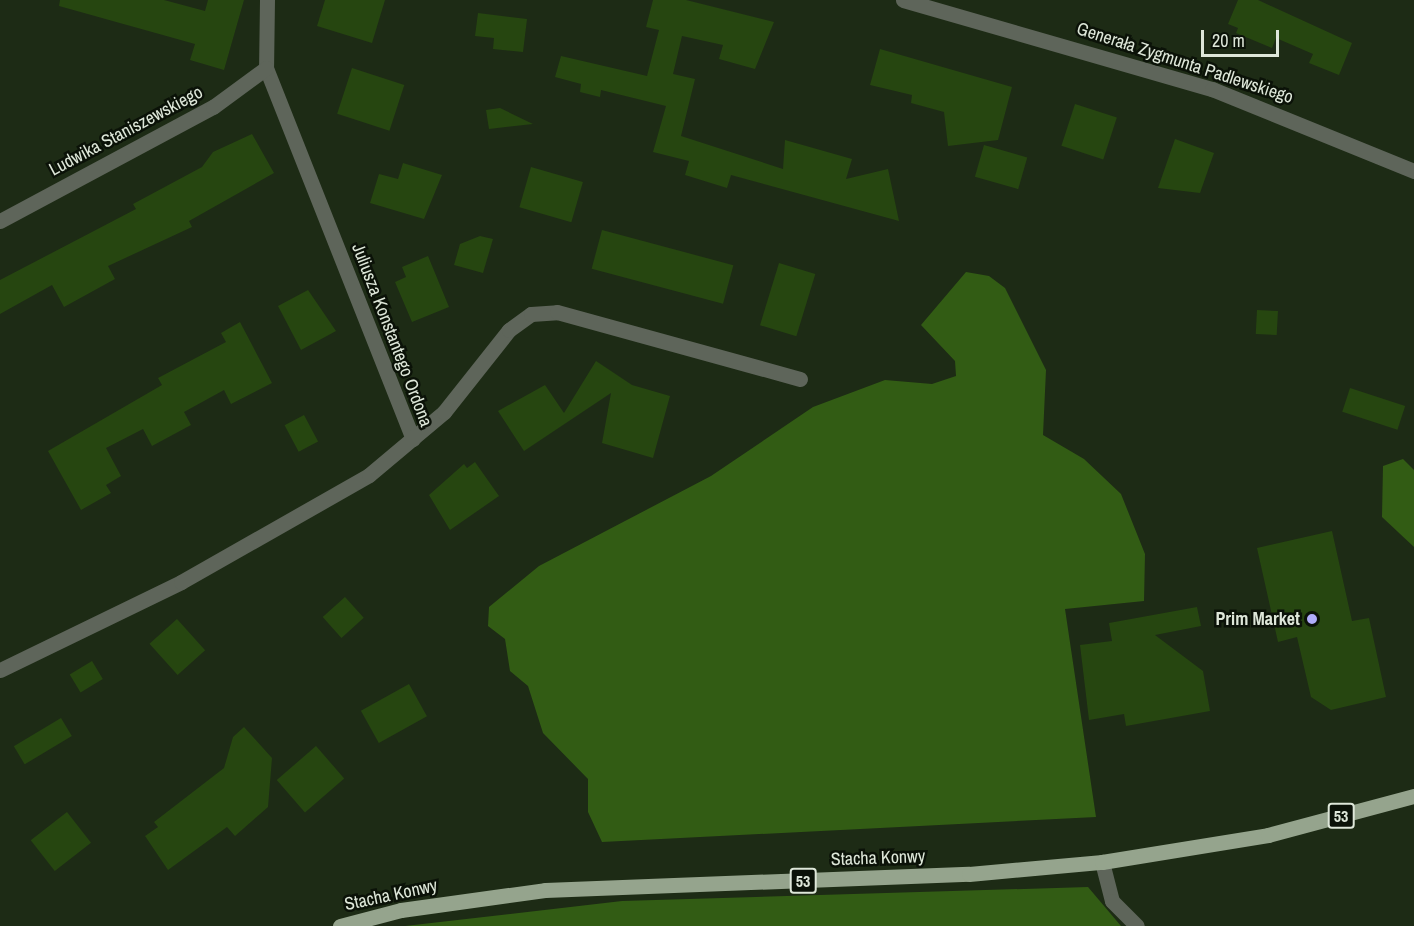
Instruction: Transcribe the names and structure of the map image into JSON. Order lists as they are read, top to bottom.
{
  "streets": {
    "main road": ["53", "Stacha Konwy"],
    "street": ["Generała Zygmunta Padlewskiego", "Ludwika Staniszewskiego", "Juliusza Konstantego Ordona"]
  },
  "crossings": [
    ["Ludwika Staniszewskiego", "Juliusza Konstantego Ordona"]
  ],
  "places": ["Prim Market"],
  "scale_bar": "20 m"
}
